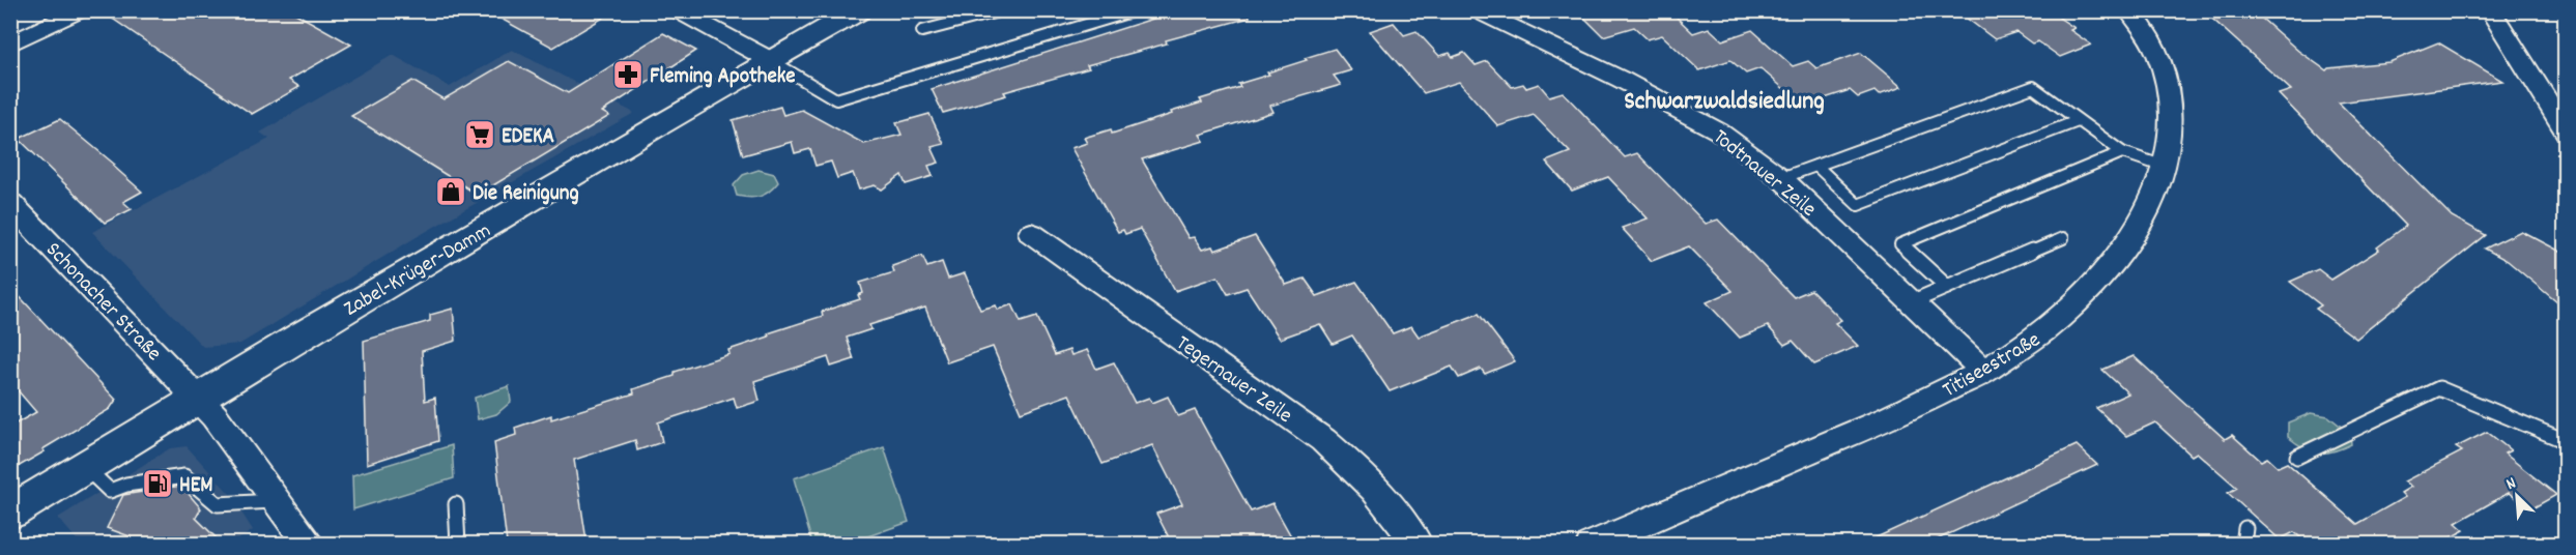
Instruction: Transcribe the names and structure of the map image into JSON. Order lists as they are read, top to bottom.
{
  "streets": {
    "street": [
      "Todtnauer Zeile",
      "Zabel-Krüger-Damm",
      "Schonacher Straße",
      "Titiseestraße",
      "Tegernauer Zeile"
    ]
  },
  "crossings": [
    ["Todtnauer Zeile", "Titiseestraße"],
    ["Zabel-Krüger-Damm", "Schonacher Straße"]
  ],
  "districts": ["Schwarzwaldsiedlung"],
  "places": {
    "pharmacy": ["Fleming Apotheke"],
    "supermarket": ["EDEKA"],
    "shop": ["Die Reinigung"],
    "fuel station": ["HEM"]
  },
  "north": "top left"
}
